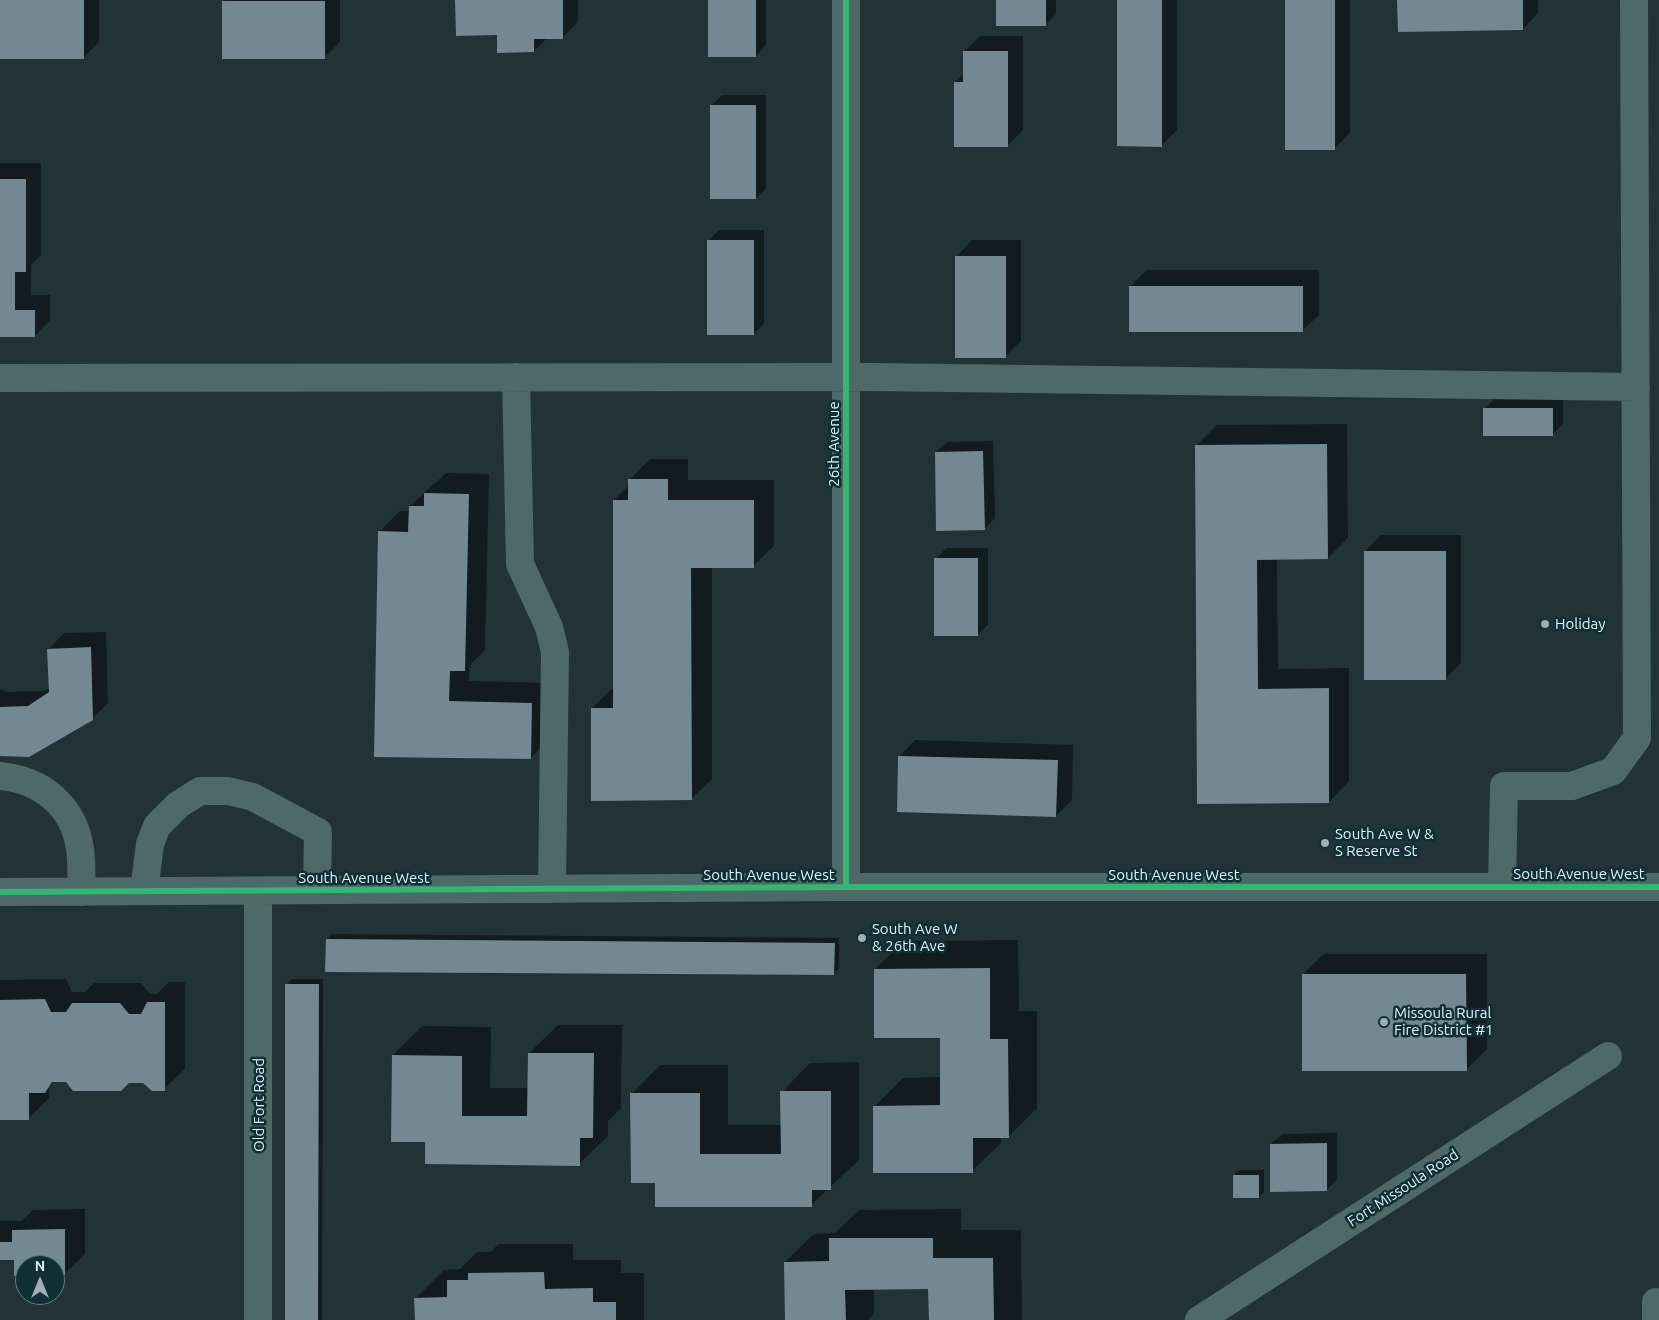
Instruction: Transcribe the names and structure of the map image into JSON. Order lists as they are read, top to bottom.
{
  "streets": {
    "street": [
      "26th Avenue",
      "South Avenue West",
      "Old Fort Road",
      "Fort Missoula Road"
    ]
  },
  "crossings": [
    ["26th Avenue", "South Avenue West"],
    ["South Avenue West", "Old Fort Road"]
  ],
  "places": [
    "Holiday",
    "South Ave W & S Reserve St",
    "South Ave W & 26th Ave",
    "Missoula Rural Fire District #1"
  ],
  "north": "top"
}
